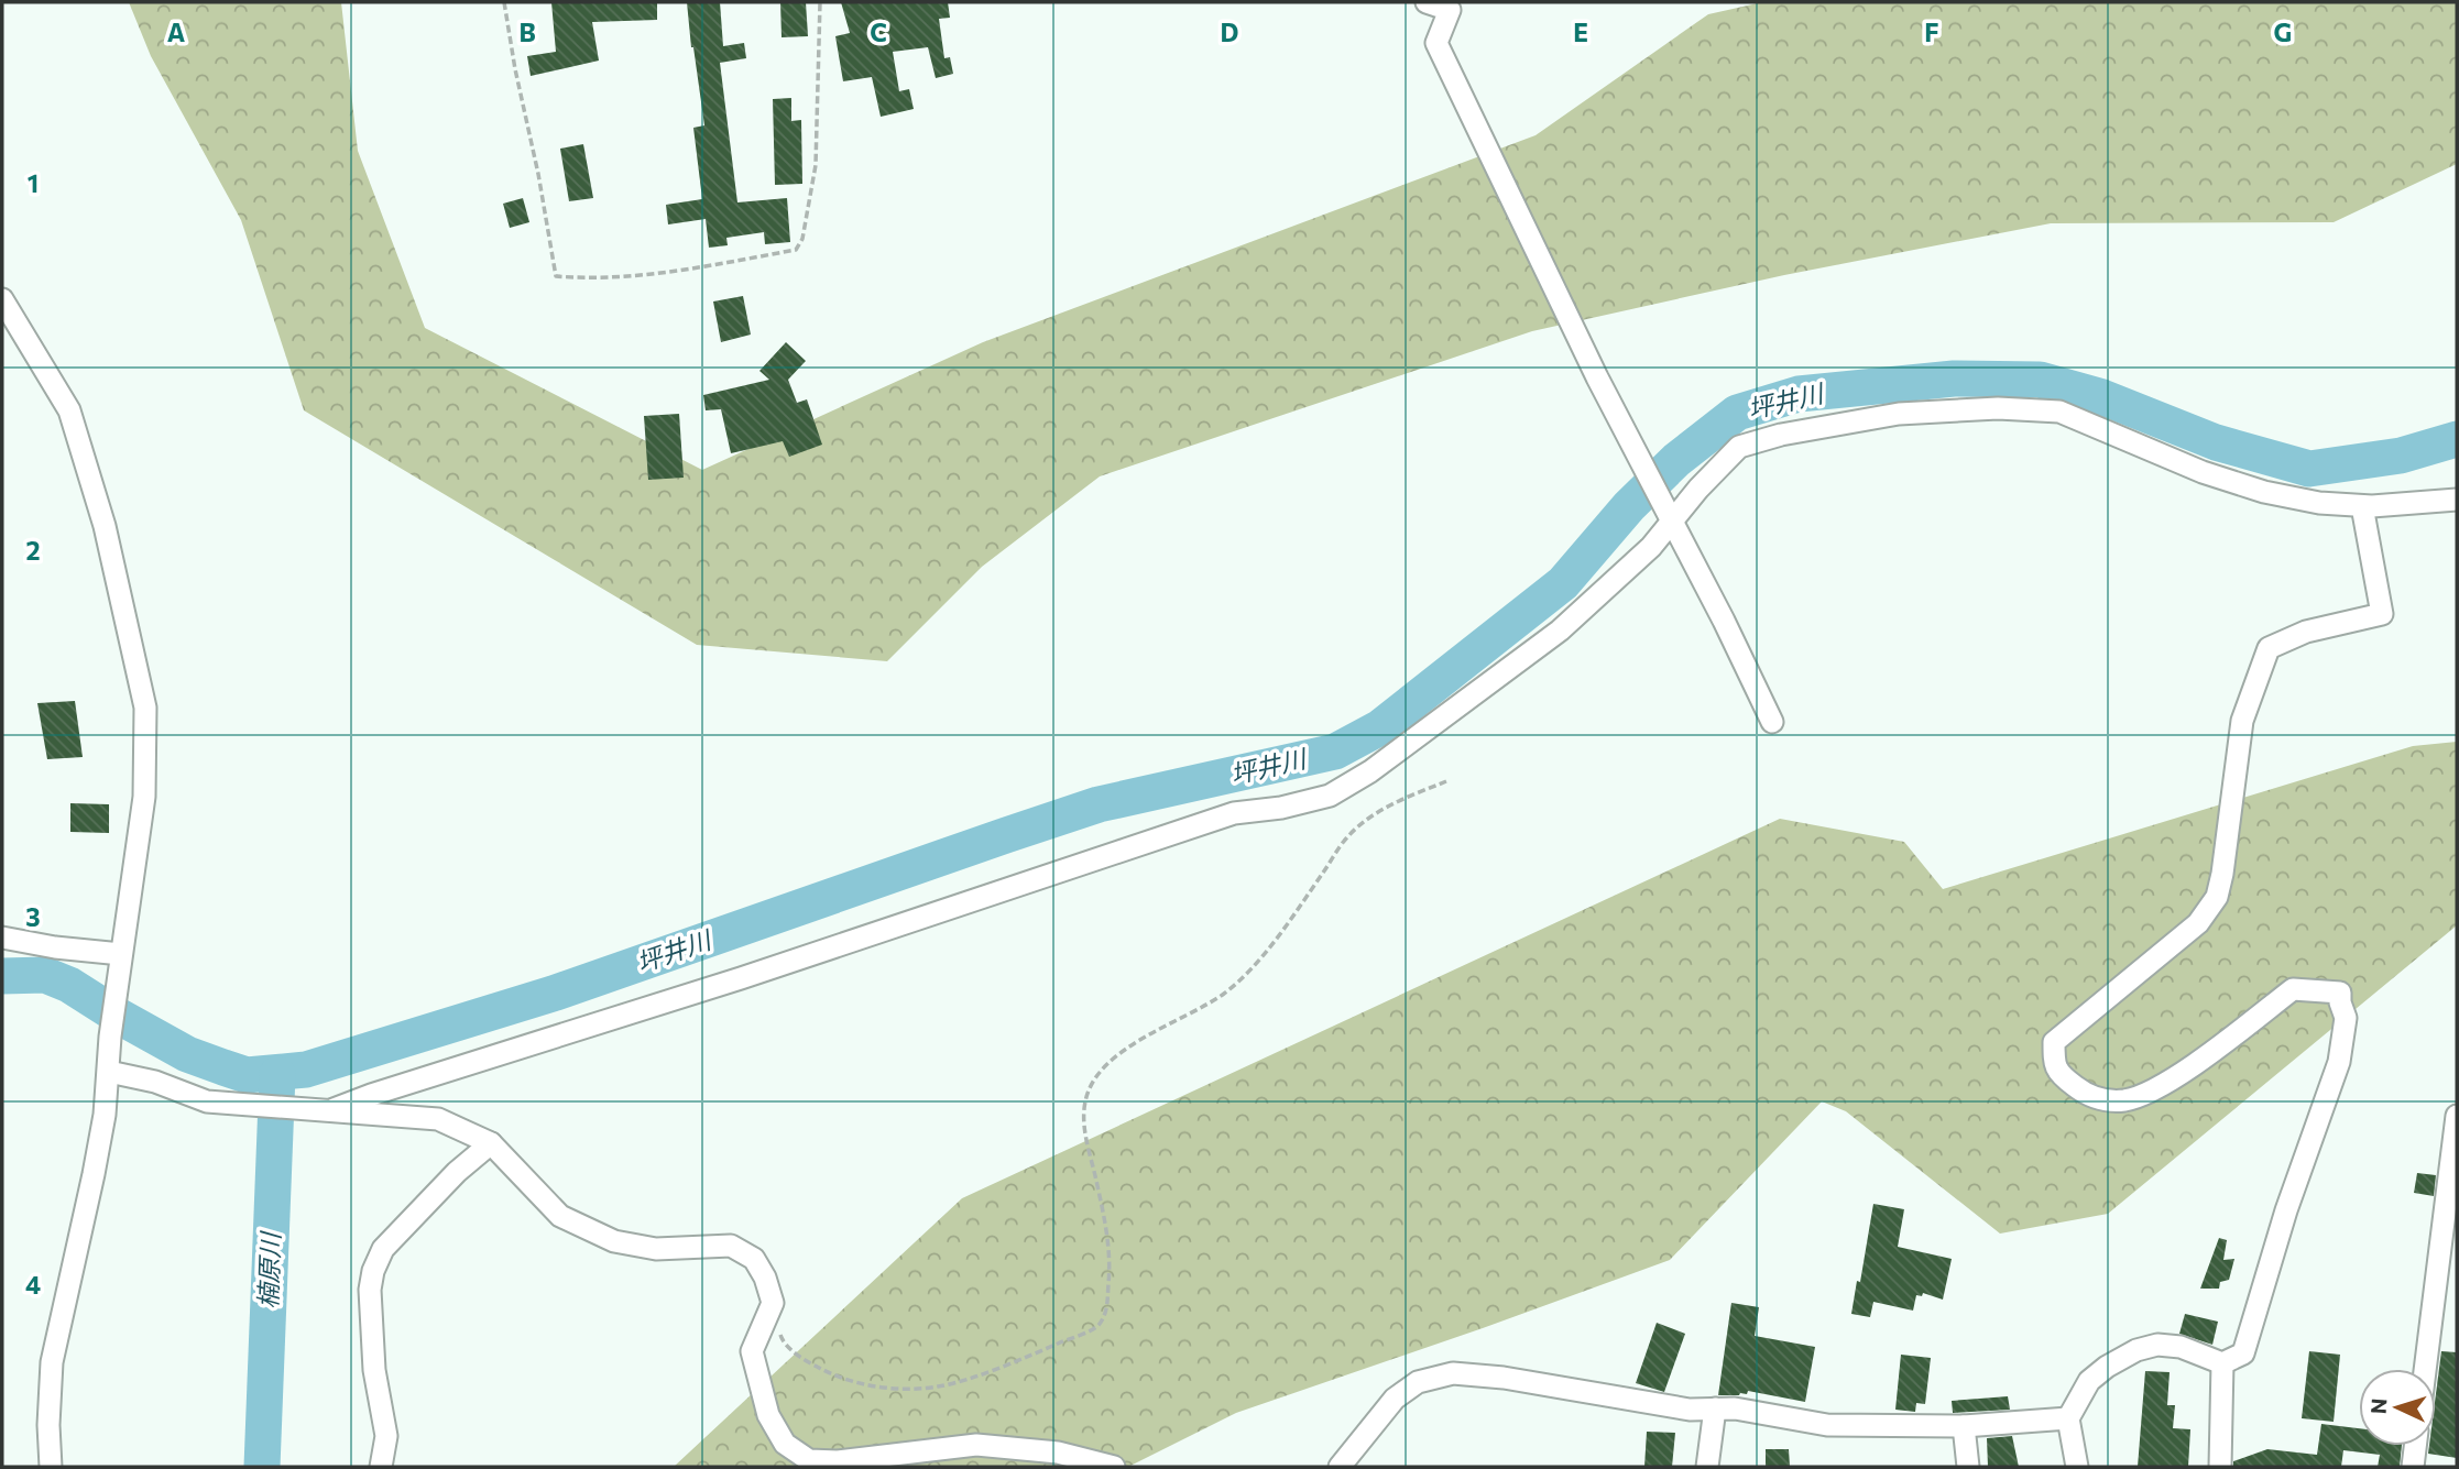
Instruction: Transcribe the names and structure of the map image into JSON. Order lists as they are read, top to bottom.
{
  "water": ["坪井川", "楠原川"],
  "north": "left",
  "grid": {
    "columns": [
      "A",
      "B",
      "C",
      "D",
      "E",
      "F",
      "G"
    ],
    "rows": [
      "1",
      "2",
      "3",
      "4"
    ]
  }
}
